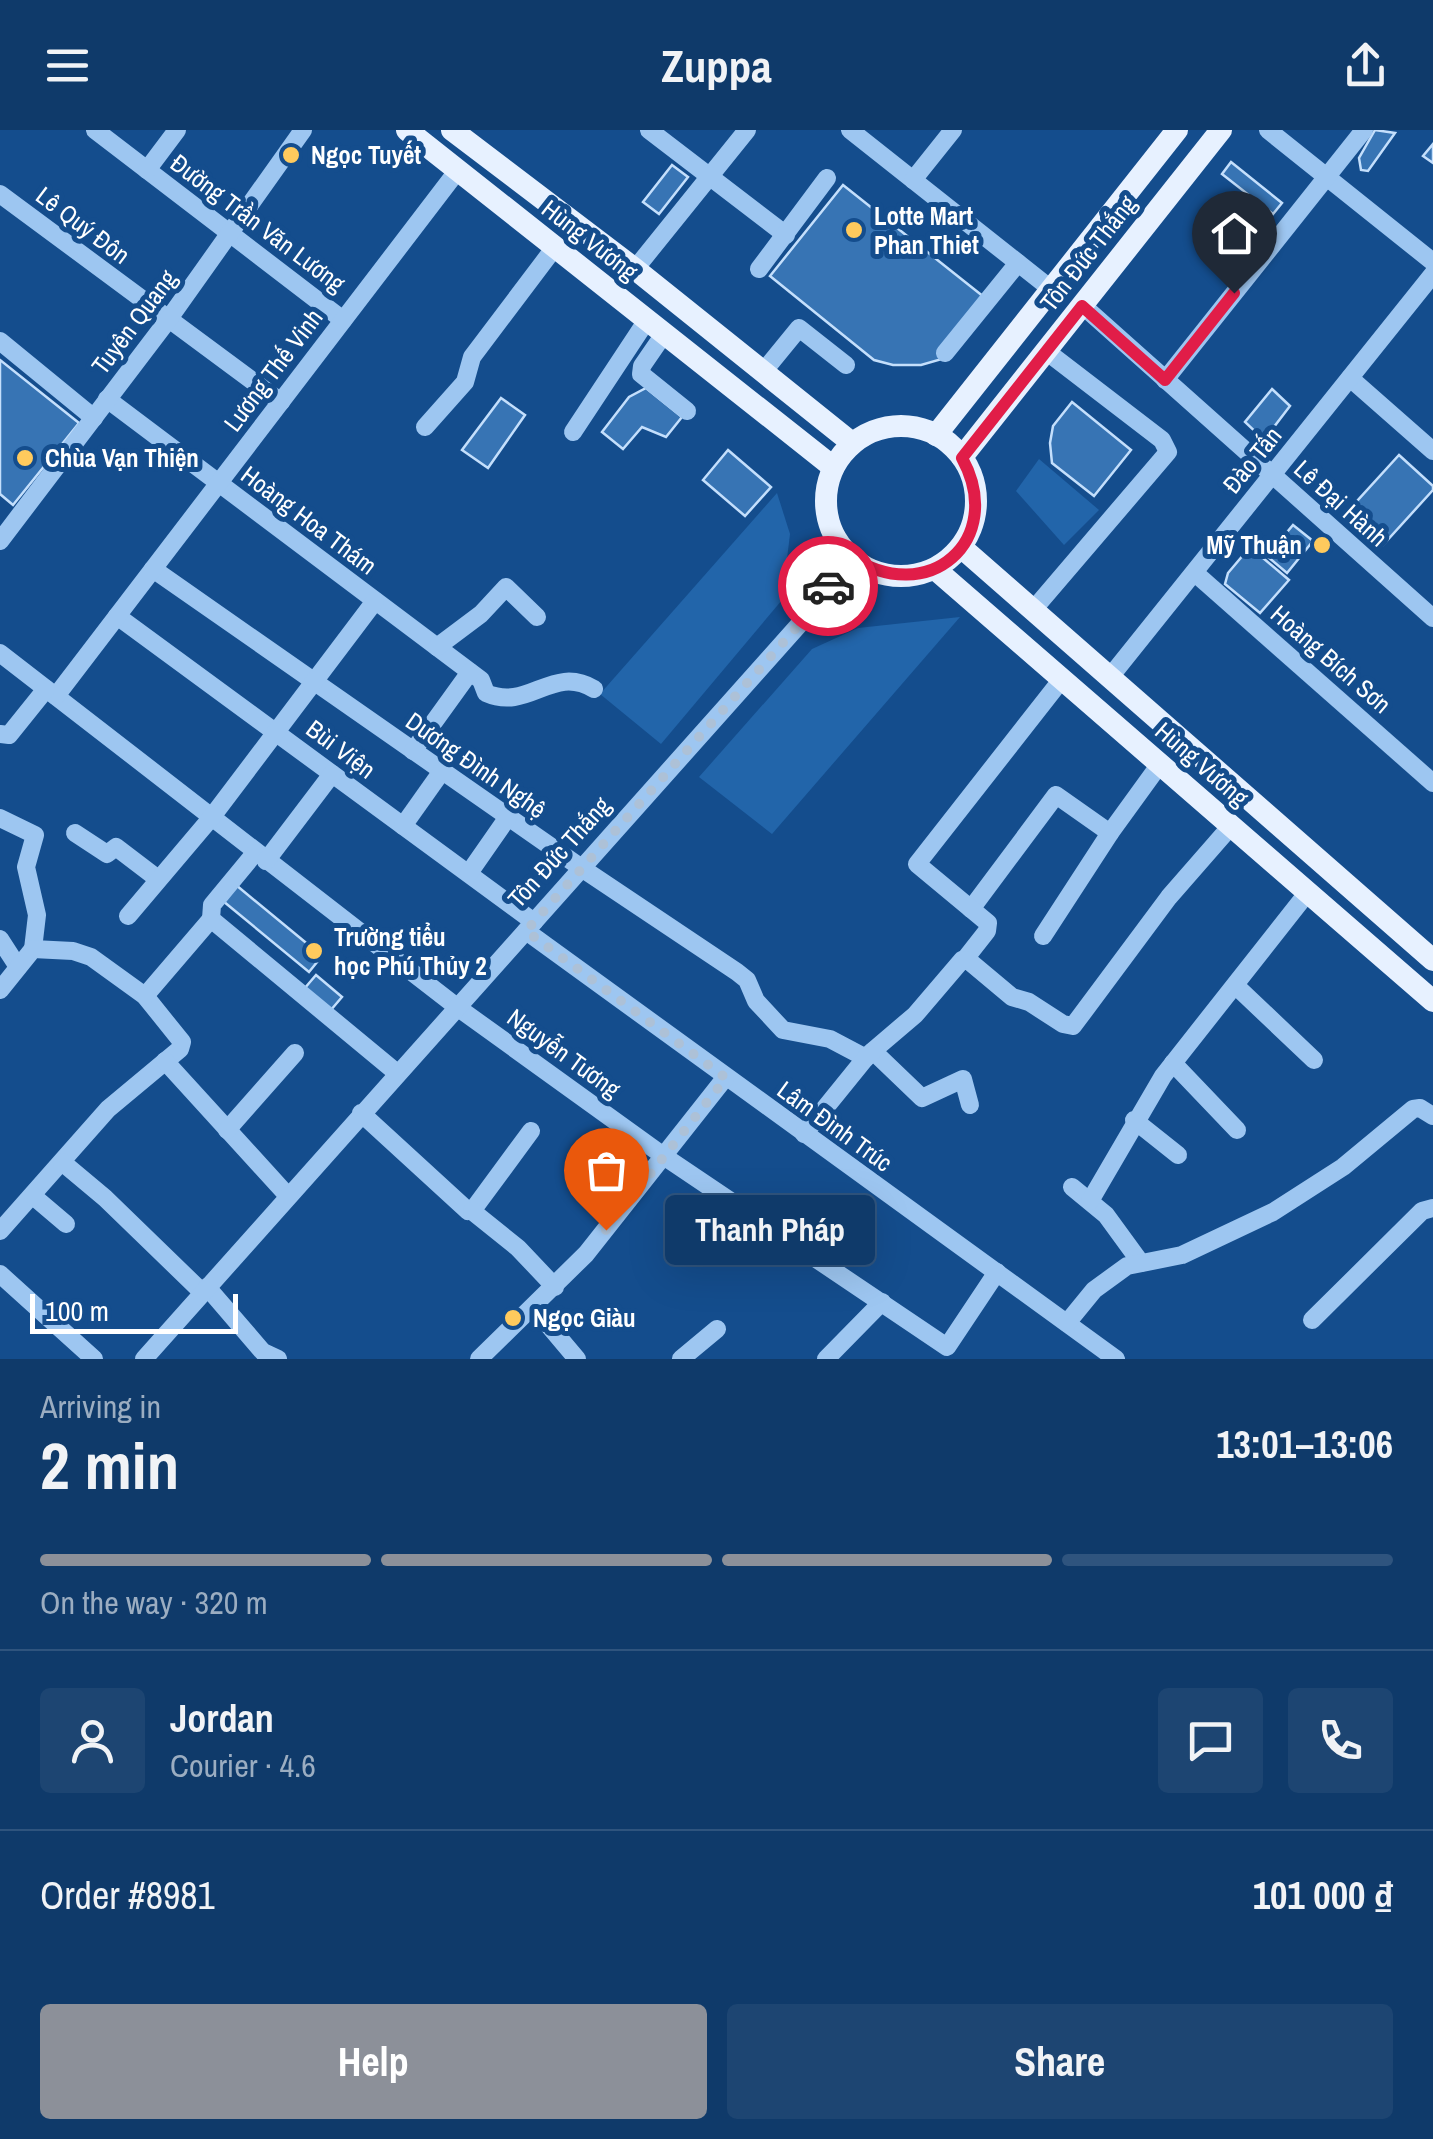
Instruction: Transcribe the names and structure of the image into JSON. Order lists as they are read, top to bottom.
{
  "streets": {
    "main road": ["Hùng Vương", "Tôn Đức Thắng"],
    "street": [
      "Đường Trần Văn Lương",
      "Lê Quý Đôn",
      "Tuyên Quang",
      "Lương Thế Vinh",
      "Đào Tấn",
      "Lê Đại Hành",
      "Hoàng Hoa Thám",
      "Hoàng Bích Sơn",
      "Bùi Viện",
      "Dương Đình Nghệ",
      "Nguyễn Tương",
      "Lâm Đình Trúc"
    ]
  },
  "crossings": [
    ["Đường Trần Văn Lương", "Tuyên Quang"],
    ["Đường Trần Văn Lương", "Lương Thế Vinh"],
    ["Lê Quý Đôn", "Tuyên Quang"],
    ["Lê Quý Đôn", "Lương Thế Vinh"],
    ["Hùng Vương", "Tôn Đức Thắng"],
    ["Hùng Vương", "Lương Thế Vinh"],
    ["Hùng Vương", "Đào Tấn"],
    ["Tôn Đức Thắng", "Lê Đại Hành"],
    ["Tôn Đức Thắng", "Bùi Viện"],
    ["Tôn Đức Thắng", "Dương Đình Nghệ"],
    ["Tôn Đức Thắng", "Nguyễn Tương"],
    ["Tôn Đức Thắng", "Lâm Đình Trúc"],
    ["Tuyên Quang", "Hoàng Hoa Thám"],
    ["Lương Thế Vinh", "Hoàng Hoa Thám"],
    ["Lương Thế Vinh", "Bùi Viện"],
    ["Lương Thế Vinh", "Dương Đình Nghệ"],
    ["Lương Thế Vinh", "Nguyễn Tương"],
    ["Đào Tấn", "Lê Đại Hành"],
    ["Đào Tấn", "Hoàng Bích Sơn"],
    ["Bùi Viện", "Lâm Đình Trúc"],
    ["Nguyễn Tương", "Lâm Đình Trúc"]
  ],
  "places": [
    "Ngọc Tuyết",
    "Lotte Mart Phan Thiet",
    "Chùa Vạn Thiện",
    "Mỹ Thuận",
    "Trường tiểu học Phú Thủy 2",
    "Thanh Pháp",
    "Ngọc Giàu"
  ],
  "scale_bar": "100 m",
  "page": {
    "header": "Zuppa",
    "bubble": "Thanh Pháp",
    "scale": "100 m",
    "heading": ["2 min", "Arriving in", "13:01–13:06"],
    "panel": [
      "Jordan",
      "Courier · 4.6",
      "Order #8981",
      "101 000 ₫"
    ],
    "bar": "On the way · 320 m",
    "buttons": ["Help", "Share"]
  }
}
